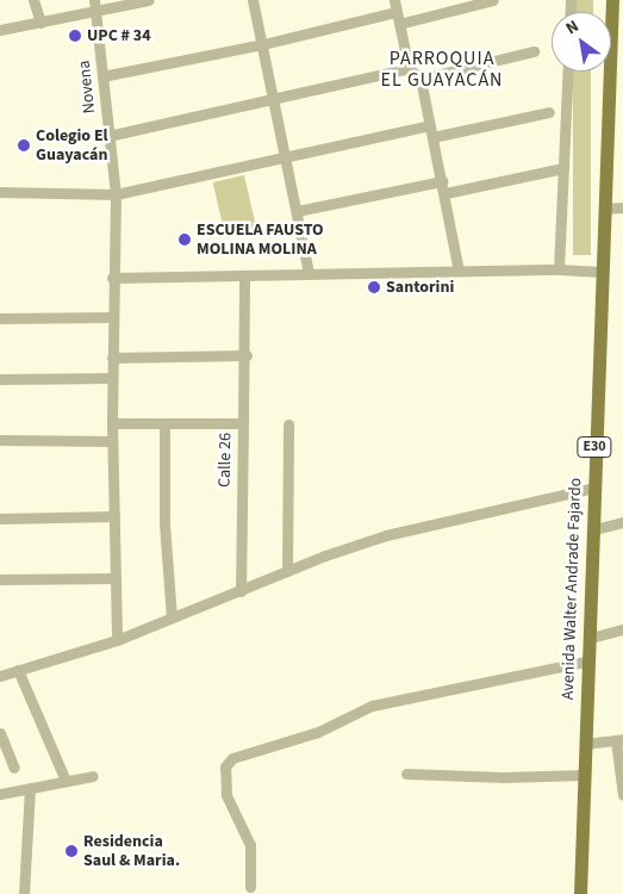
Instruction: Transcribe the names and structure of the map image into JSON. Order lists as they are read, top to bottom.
{
  "streets": {
    "main road": ["E30", "Avenida Walter Andrade Fajardo"],
    "street": ["Novena", "Calle 26"]
  },
  "crossings": [
    ["Novena", "Calle 26"]
  ],
  "districts": ["PARROQUIA EL GUAYACÁN"],
  "places": [
    "UPC # 34",
    "Colegio El Guayacán",
    "ESCUELA FAUSTO MOLINA MOLINA",
    "Santorini",
    "Residencia Saul & Maria."
  ],
  "north": "top left"
}
